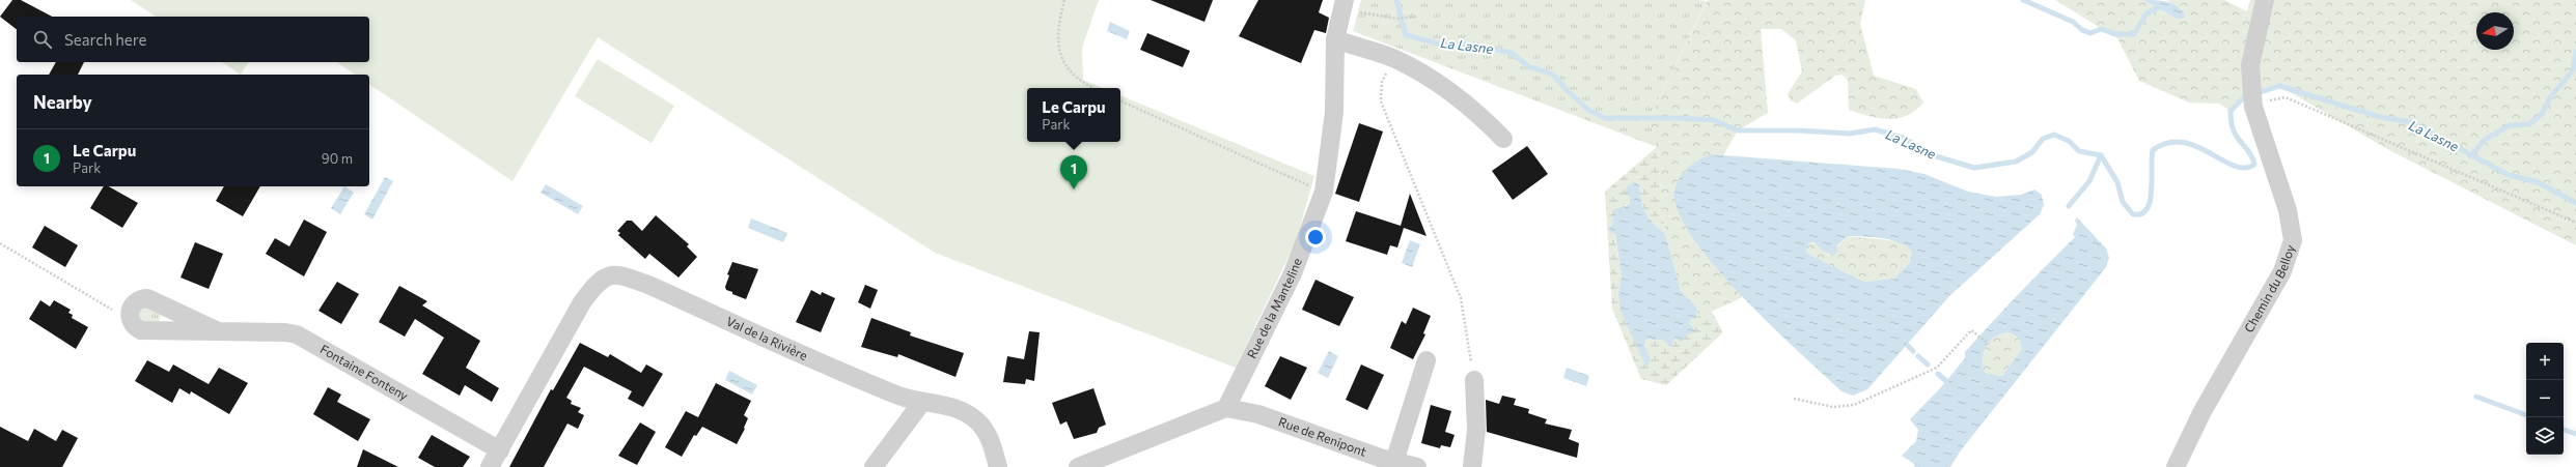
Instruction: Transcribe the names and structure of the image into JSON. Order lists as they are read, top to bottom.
{
  "streets": {
    "street": [
      "Chemin du Belloy",
      "Rue de la Manteline",
      "Val de la Rivière",
      "Fontaine Fonteny",
      "Rue de Renipont"
    ]
  },
  "crossings": [
    ["Rue de la Manteline", "Rue de Renipont"],
    ["Val de la Rivière", "Fontaine Fonteny"]
  ],
  "water": ["La Lasne"],
  "north": "left",
  "page": {
    "search": "Search here",
    "heading": "Nearby",
    "popup": ["Le Carpu", "Park"],
    "list": [
      {
        "mark": "1",
        "name": "Le Carpu",
        "note": "Park",
        "value": "90 m"
      }
    ],
    "pins": "1",
    "map_buttons": ["+", "−"]
  }
}
